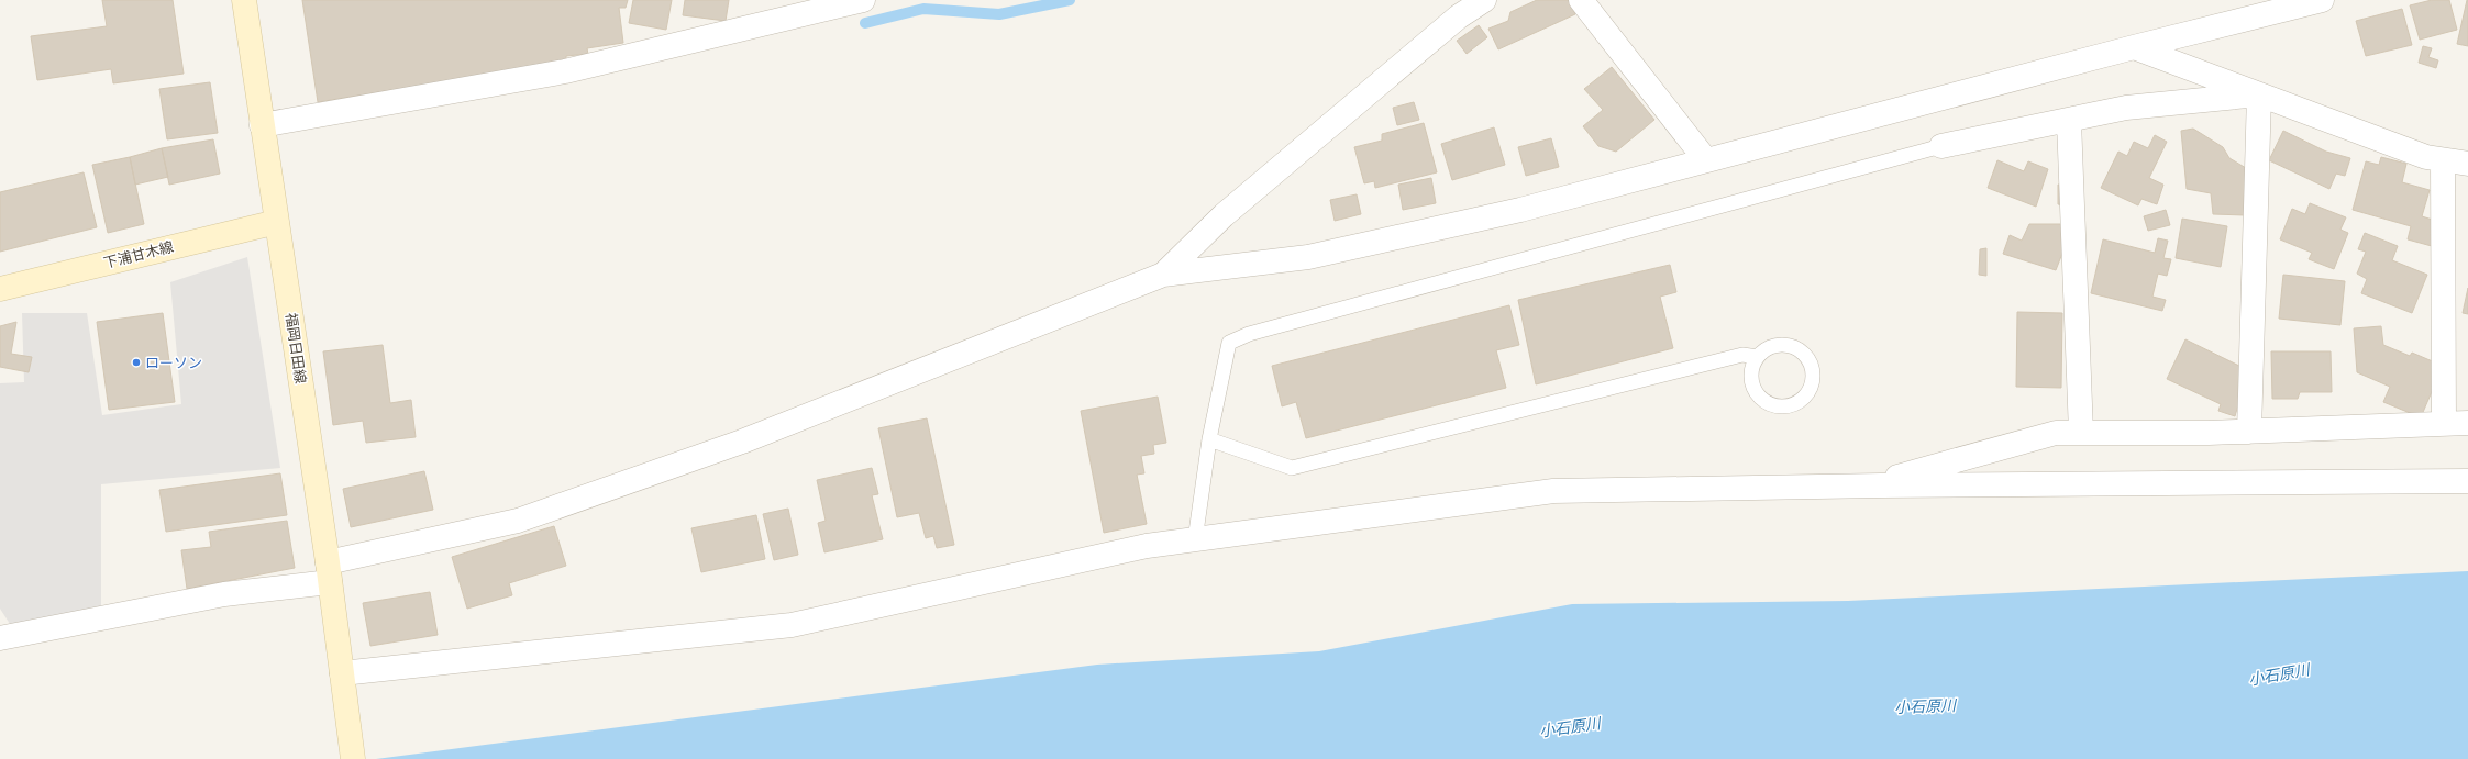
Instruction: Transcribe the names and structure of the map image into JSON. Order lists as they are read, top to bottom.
{
  "streets": {
    "main road": ["下浦甘木線", "福岡日田線"]
  },
  "crossings": [
    ["下浦甘木線", "福岡日田線"]
  ],
  "water": ["小石原川"],
  "places": ["ローソン"]
}
